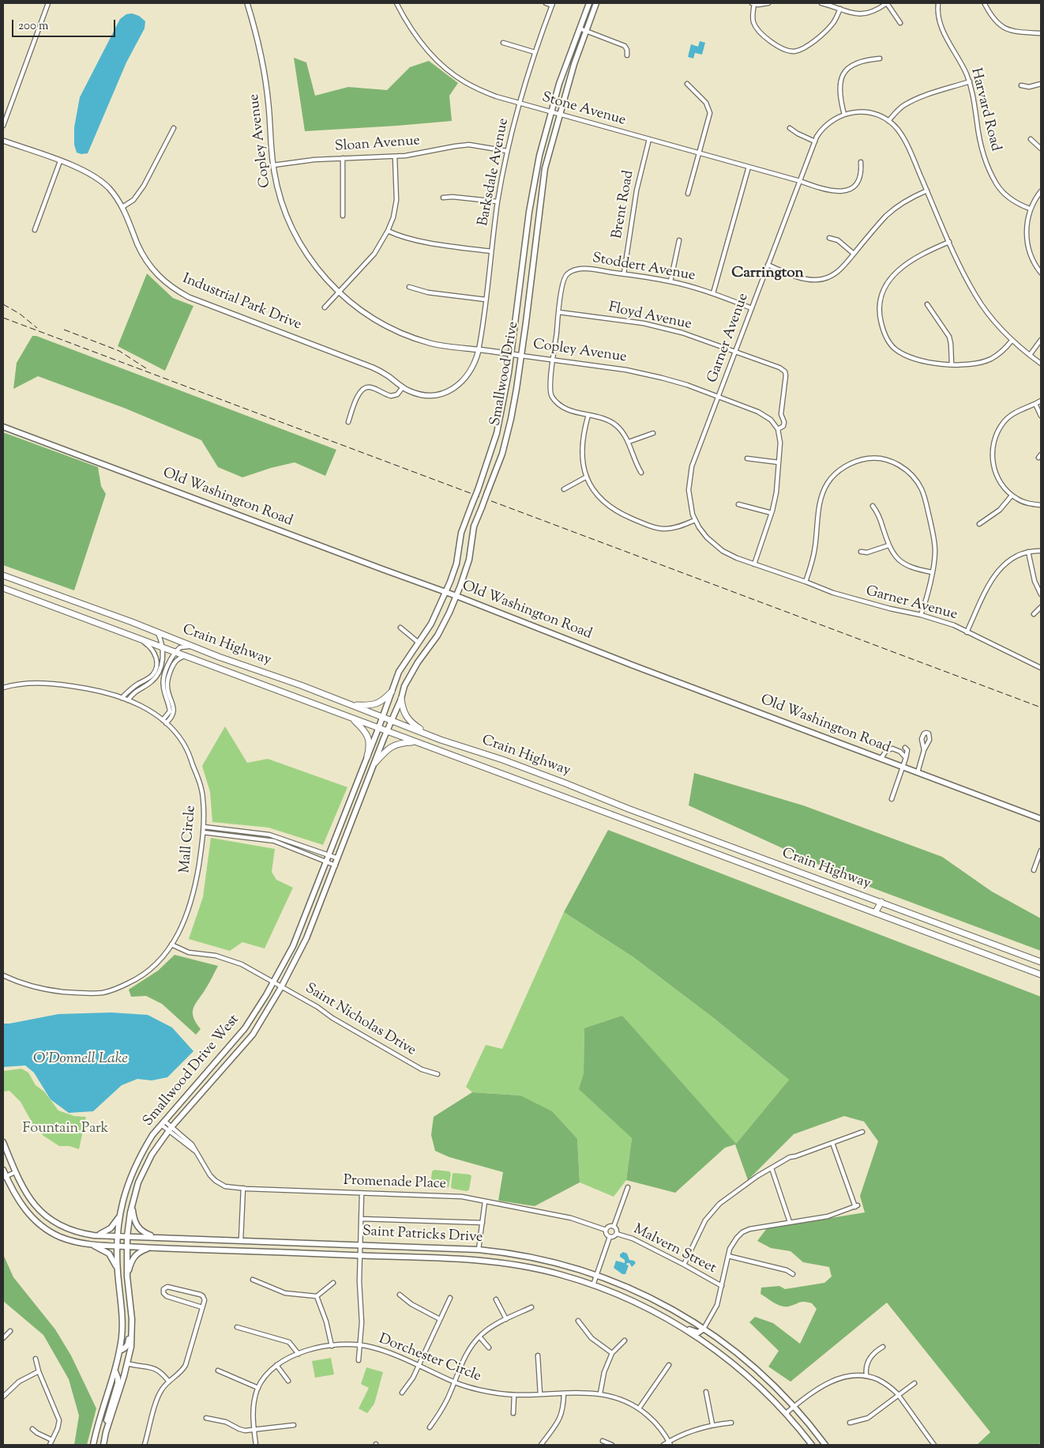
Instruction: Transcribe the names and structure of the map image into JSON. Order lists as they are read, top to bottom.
{
  "streets": {
    "highway": ["Crain Highway"],
    "main road": [
      "Smallwood Drive",
      "Old Washington Road",
      "Smallwood Drive West",
      "Saint Patricks Drive"
    ],
    "street": [
      "Stone Avenue",
      "Harvard Road",
      "Copley Avenue",
      "Sloan Avenue",
      "Barksdale Avenue",
      "Brent Road",
      "Stoddert Avenue",
      "Industrial Park Drive",
      "Floyd Avenue",
      "Garner Avenue",
      "Mall Circle",
      "Saint Nicholas Drive",
      "Promenade Place",
      "Malvern Street",
      "Dorchester Circle"
    ]
  },
  "crossings": [
    ["Stone Avenue", "Barksdale Avenue"],
    ["Stone Avenue", "Brent Road"],
    ["Stone Avenue", "Garner Avenue"],
    ["Stone Avenue", "Smallwood Drive"],
    ["Copley Avenue", "Sloan Avenue"],
    ["Copley Avenue", "Barksdale Avenue"],
    ["Copley Avenue", "Stoddert Avenue"],
    ["Copley Avenue", "Industrial Park Drive"],
    ["Copley Avenue", "Floyd Avenue"],
    ["Copley Avenue", "Garner Avenue"],
    ["Copley Avenue", "Smallwood Drive"],
    ["Sloan Avenue", "Barksdale Avenue"],
    ["Barksdale Avenue", "Industrial Park Drive"],
    ["Brent Road", "Stoddert Avenue"],
    ["Stoddert Avenue", "Floyd Avenue"],
    ["Stoddert Avenue", "Garner Avenue"],
    ["Floyd Avenue", "Garner Avenue"],
    ["Smallwood Drive", "Old Washington Road"],
    ["Smallwood Drive", "Crain Highway"],
    ["Smallwood Drive", "Smallwood Drive West"],
    ["Crain Highway", "Smallwood Drive West"],
    ["Saint Nicholas Drive", "Smallwood Drive West"],
    ["Smallwood Drive West", "Promenade Place"],
    ["Smallwood Drive West", "Saint Patricks Drive"],
    ["Promenade Place", "Malvern Street"]
  ],
  "districts": ["Carrington"],
  "water": ["O'Donnell Lake"],
  "parks": ["Fountain Park"],
  "scale_bar": "200 m"
}
